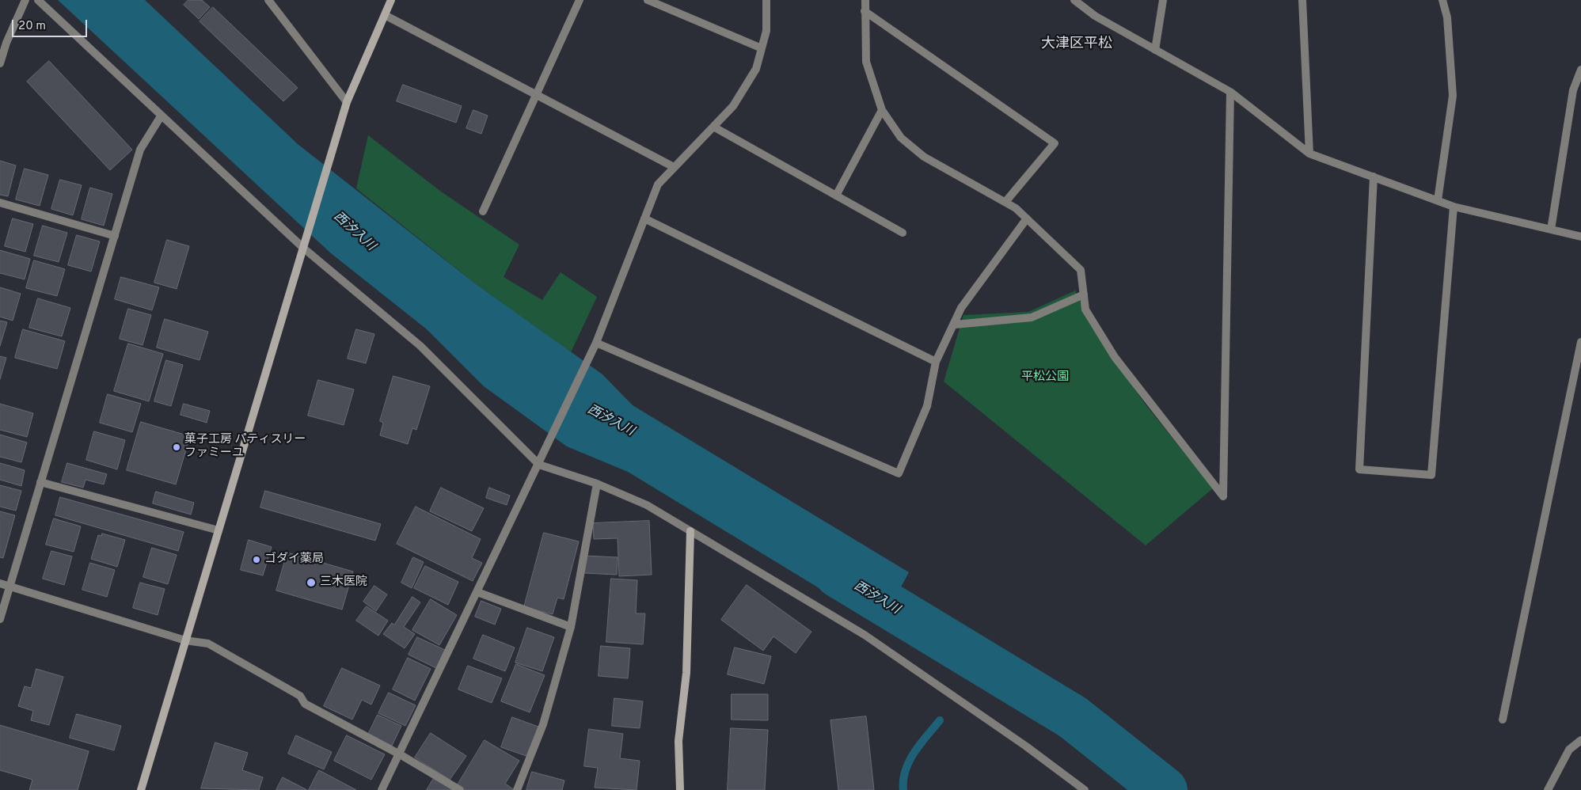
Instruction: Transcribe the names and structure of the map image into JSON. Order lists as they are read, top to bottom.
{
  "districts": ["大津区平松"],
  "water": ["西汐入川"],
  "parks": ["平松公園"],
  "places": ["菓子工房 パティスリー ファミーユ", "ゴダイ薬局", "三木医院"],
  "scale_bar": "20 m"
}
